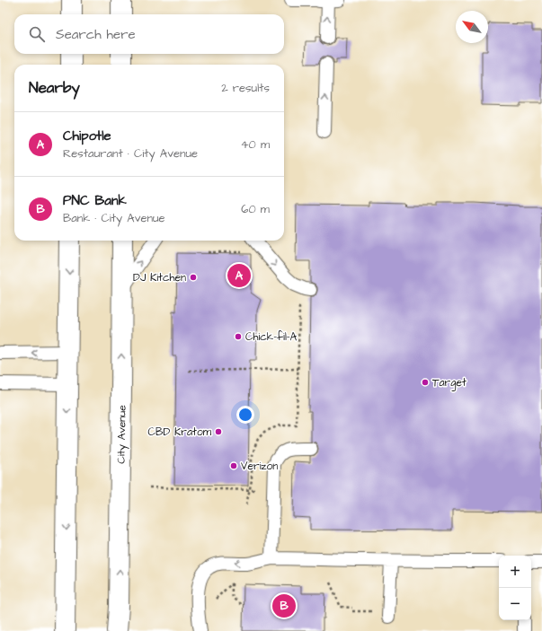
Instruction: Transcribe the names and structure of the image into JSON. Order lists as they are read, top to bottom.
{
  "streets": {
    "highway": ["City Avenue"]
  },
  "places": [
    "DJ Kitchen",
    "Chick-fil-A",
    "Target",
    "CBD Kratom",
    "Verizon"
  ],
  "north": "top left",
  "page": {
    "search": "Search here",
    "heading": ["Nearby", "2 results"],
    "list": [
      {
        "mark": "A",
        "name": "Chipotle",
        "note": "Restaurant · City Avenue",
        "value": "40 m"
      },
      {
        "mark": "B",
        "name": "PNC Bank",
        "note": "Bank · City Avenue",
        "value": "60 m"
      }
    ],
    "pins": ["A", "B"],
    "map_buttons": ["+", "−"]
  }
}
